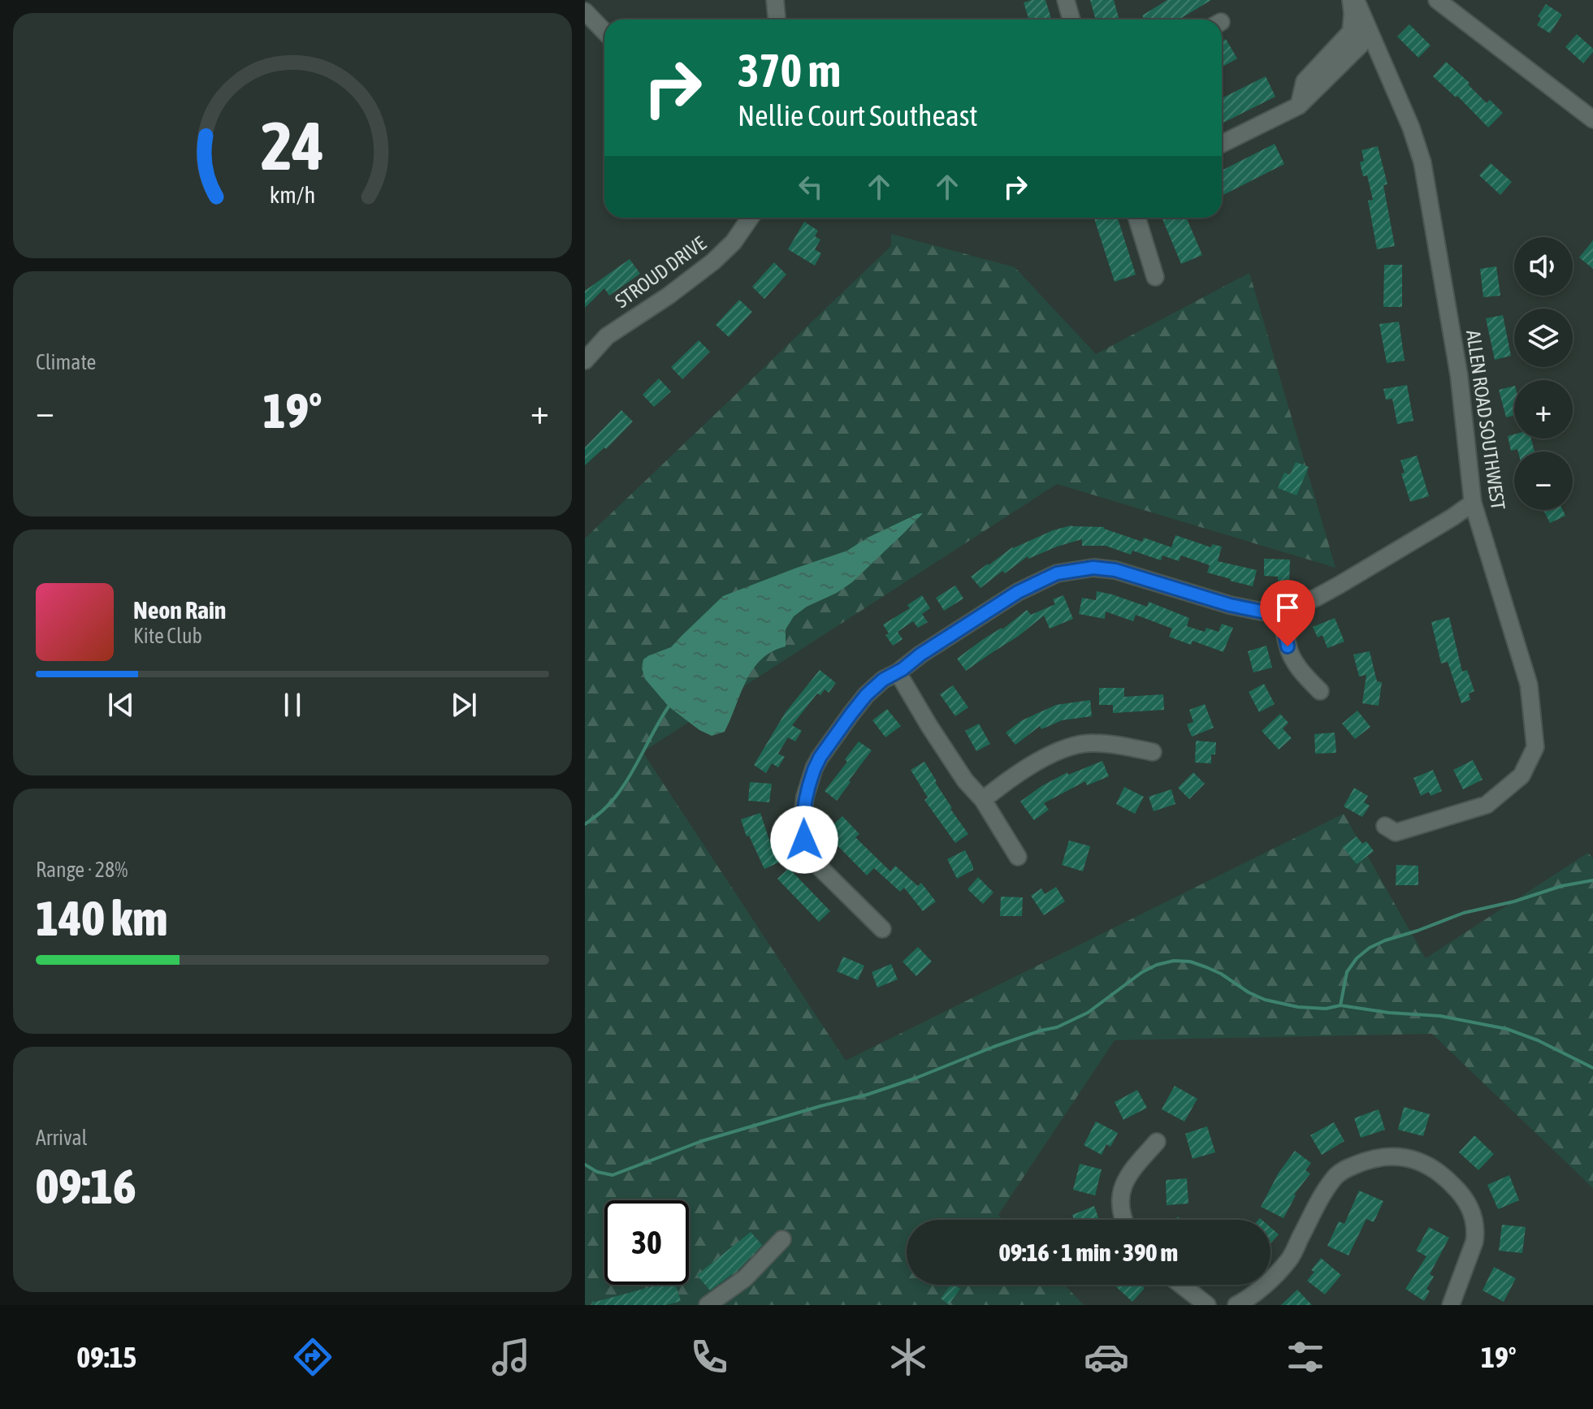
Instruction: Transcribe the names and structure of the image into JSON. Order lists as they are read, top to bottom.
{
  "streets": {
    "street": ["STROUD DRIVE", "ALLEN ROAD SOUTHWEST"]
  },
  "page": {
    "turn": ["370 m", "Nellie Court Southeast"],
    "map_buttons": ["+", "−"],
    "tile": [
      "Climate",
      ["Range · 28%", "140 km"],
      ["Arrival", "09:16"]
    ],
    "heat": ["−", "19°", "+"],
    "song": ["Neon Rain", "Kite Club"],
    "limit": "30",
    "trip": "09:16 · 1 min · 390 m",
    "tabs": ["09:15", "19°"],
    "gauge": ["24", "km/h"]
  }
}
